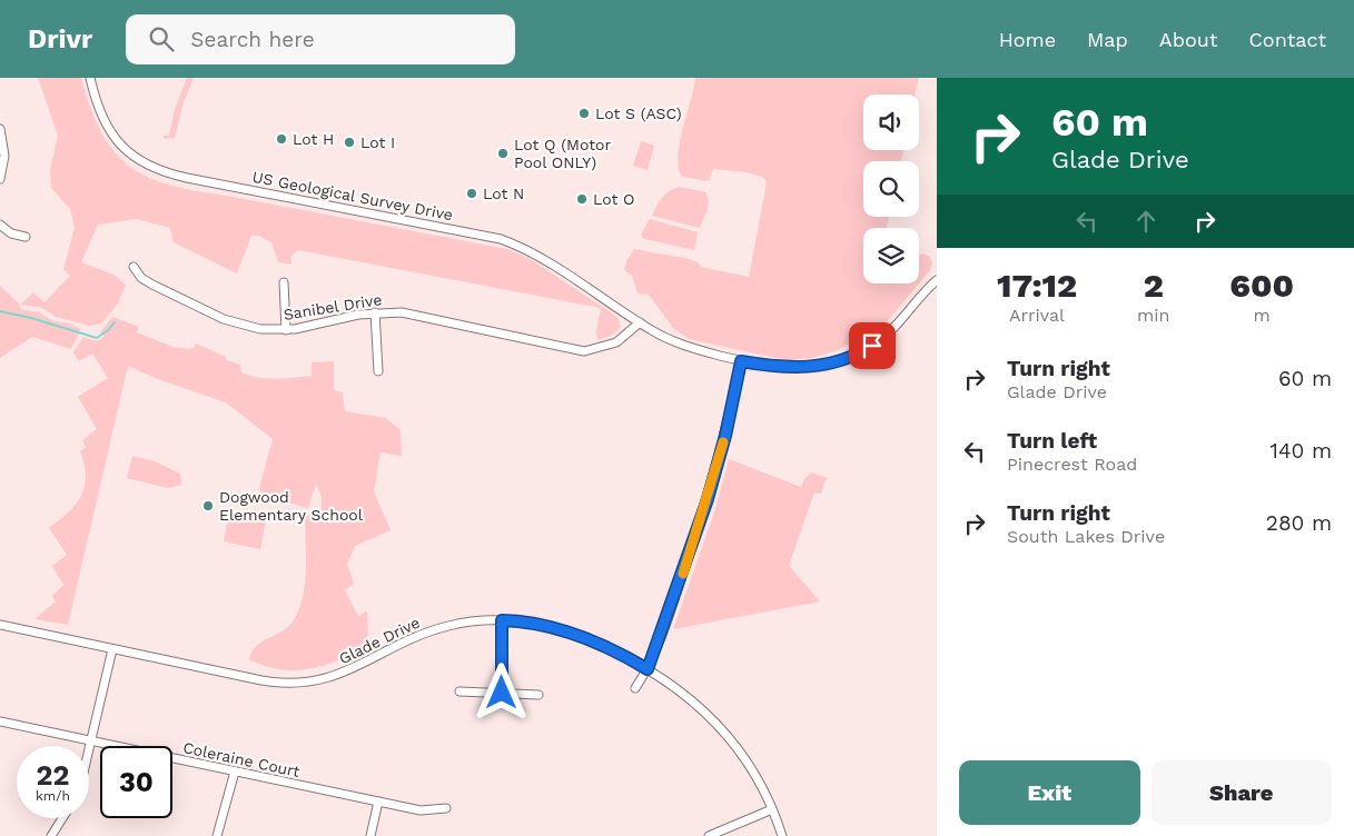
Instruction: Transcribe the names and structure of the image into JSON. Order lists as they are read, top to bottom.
{
  "streets": {
    "street": [
      "US Geological Survey Drive",
      "Sanibel Drive",
      "Glade Drive",
      "Coleraine Court"
    ]
  },
  "crossings": [
    ["US Geological Survey Drive", "Sanibel Drive"]
  ],
  "places": [
    "Lot S (ASC)",
    "Lot H",
    "Lot I",
    "Lot Q (Motor Pool ONLY)",
    "Lot N",
    "Lot O",
    "Dogwood Elementary School"
  ],
  "page": {
    "header": "Drivr",
    "search": "Search here",
    "nav": [
      "Home",
      "Map",
      "About",
      "Contact"
    ],
    "turn": ["60 m", "Glade Drive"],
    "eta": [
      "17:12",
      "Arrival",
      "2",
      "min",
      "600",
      "m"
    ],
    "list": [
      {
        "name": "Turn right",
        "note": "Glade Drive",
        "value": "60 m"
      },
      {
        "name": "Turn left",
        "note": "Pinecrest Road",
        "value": "140 m"
      },
      {
        "name": "Turn right",
        "note": "South Lakes Drive",
        "value": "280 m"
      }
    ],
    "speed": "22 km/h",
    "limit": "30",
    "buttons": ["Exit", "Share"]
  }
}
